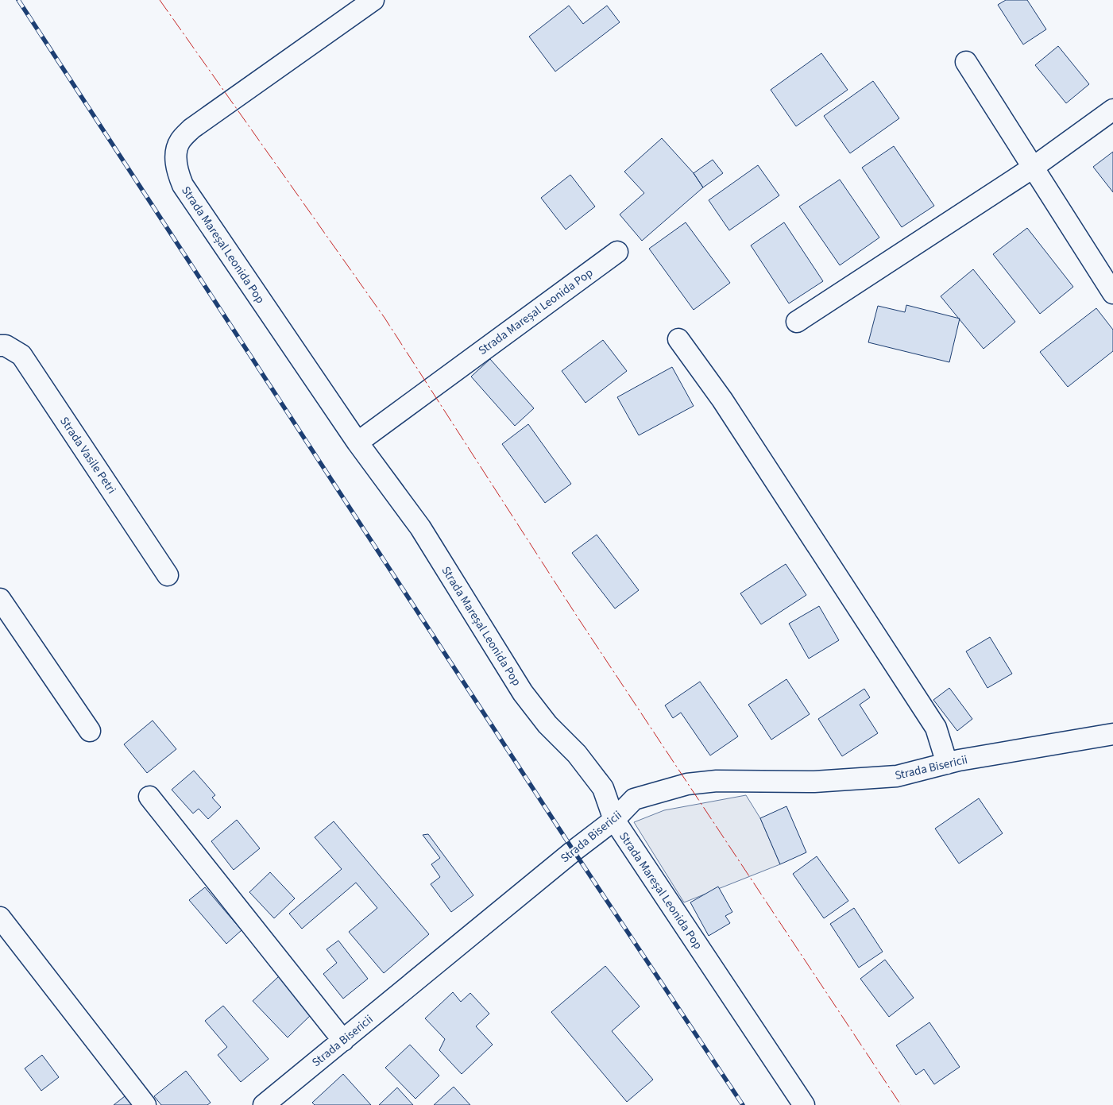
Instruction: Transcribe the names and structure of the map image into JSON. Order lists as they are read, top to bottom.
{
  "streets": {
    "street": ["Strada Mareșal Leonida Pop", "Strada Vasile Petri", "Strada Bisericii"]
  },
  "crossings": [
    ["Strada Mareșal Leonida Pop", "Strada Bisericii"]
  ]
}
